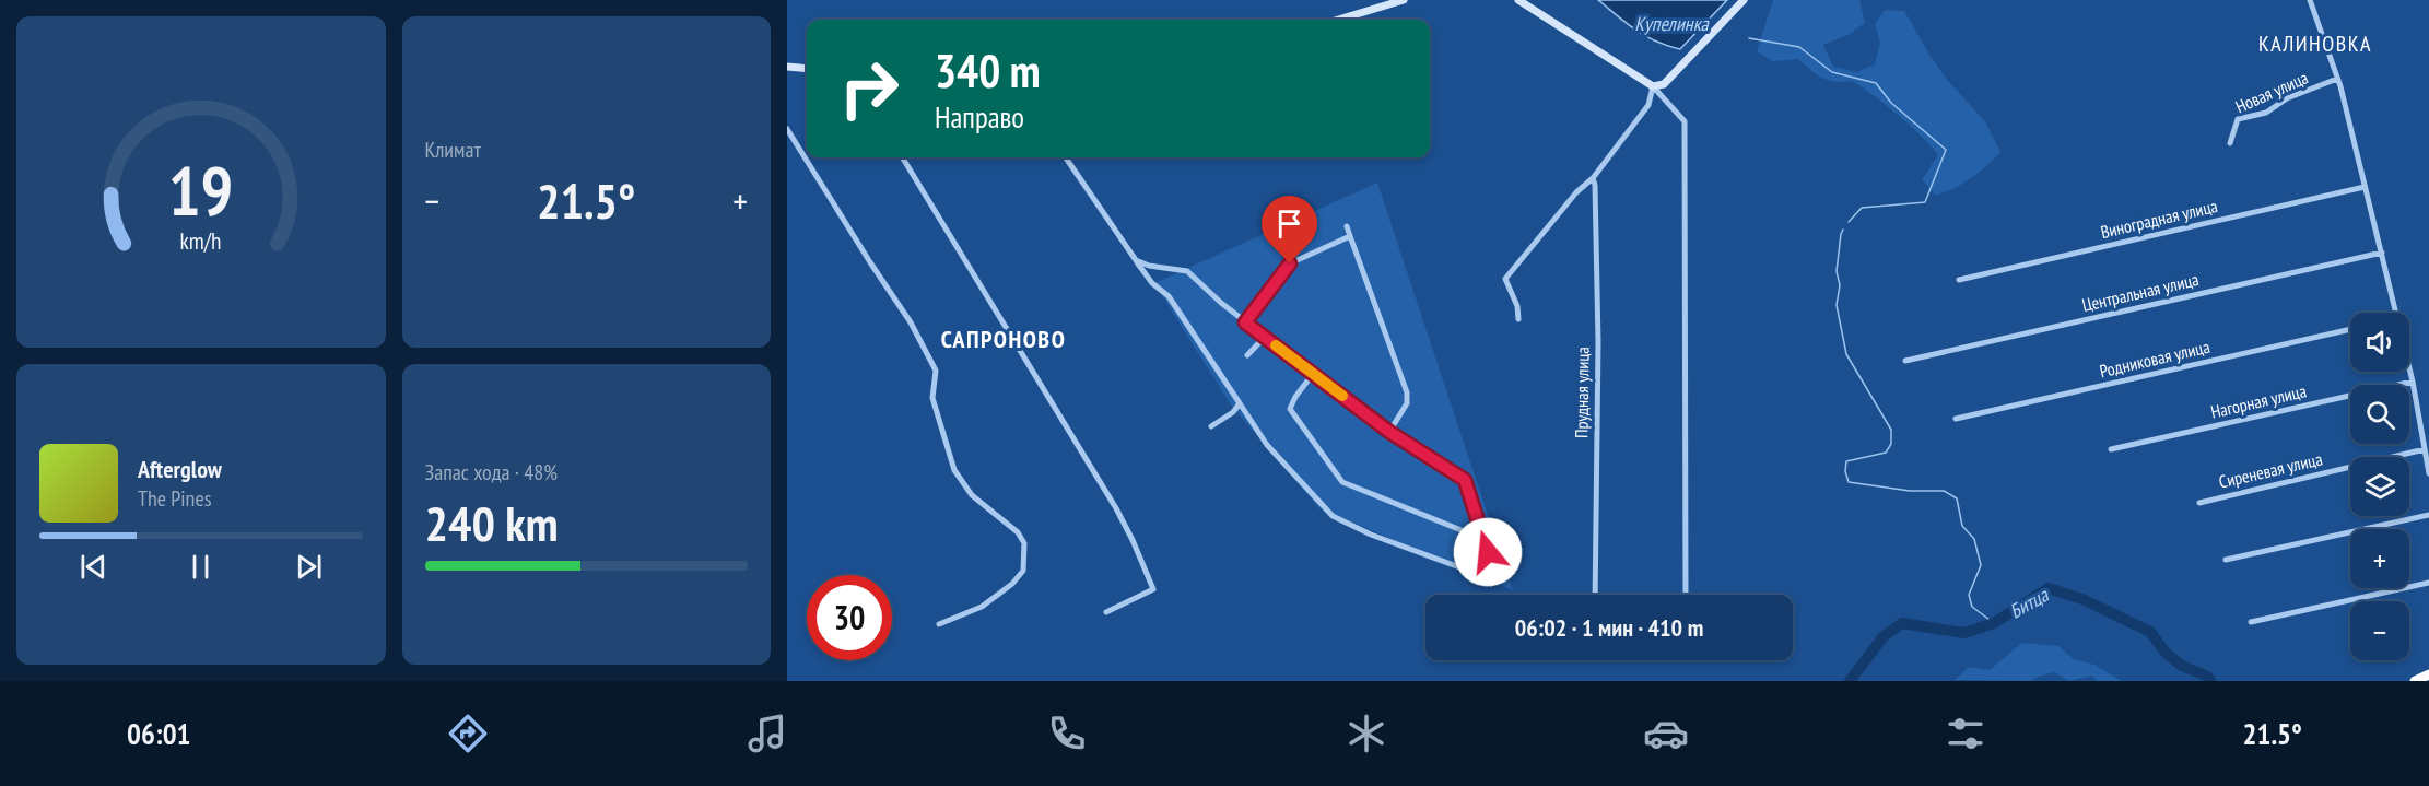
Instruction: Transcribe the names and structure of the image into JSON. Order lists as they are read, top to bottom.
{
  "streets": {
    "street": [
      "Новая улица",
      "Виноградная улица",
      "Центральная улица",
      "Родниковая улица",
      "Прудная улица",
      "Нагорная улица",
      "Сиреневая улица"
    ]
  },
  "districts": ["КАЛИНОВКА", "САПРОНОВО"],
  "water": ["Купелинка", "Битца"],
  "page": {
    "tile": [
      "Климат",
      ["Запас хода · 48%", "240 km"]
    ],
    "turn": ["340 m", "Направо"],
    "heat": ["−", "21.5°", "+"],
    "map_buttons": ["+", "−"],
    "song": ["Afterglow", "The Pines"],
    "limit": "30",
    "trip": "06:02 · 1 мин · 410 m",
    "tabs": ["06:01", "21.5°"],
    "gauge": ["19", "km/h"]
  }
}
